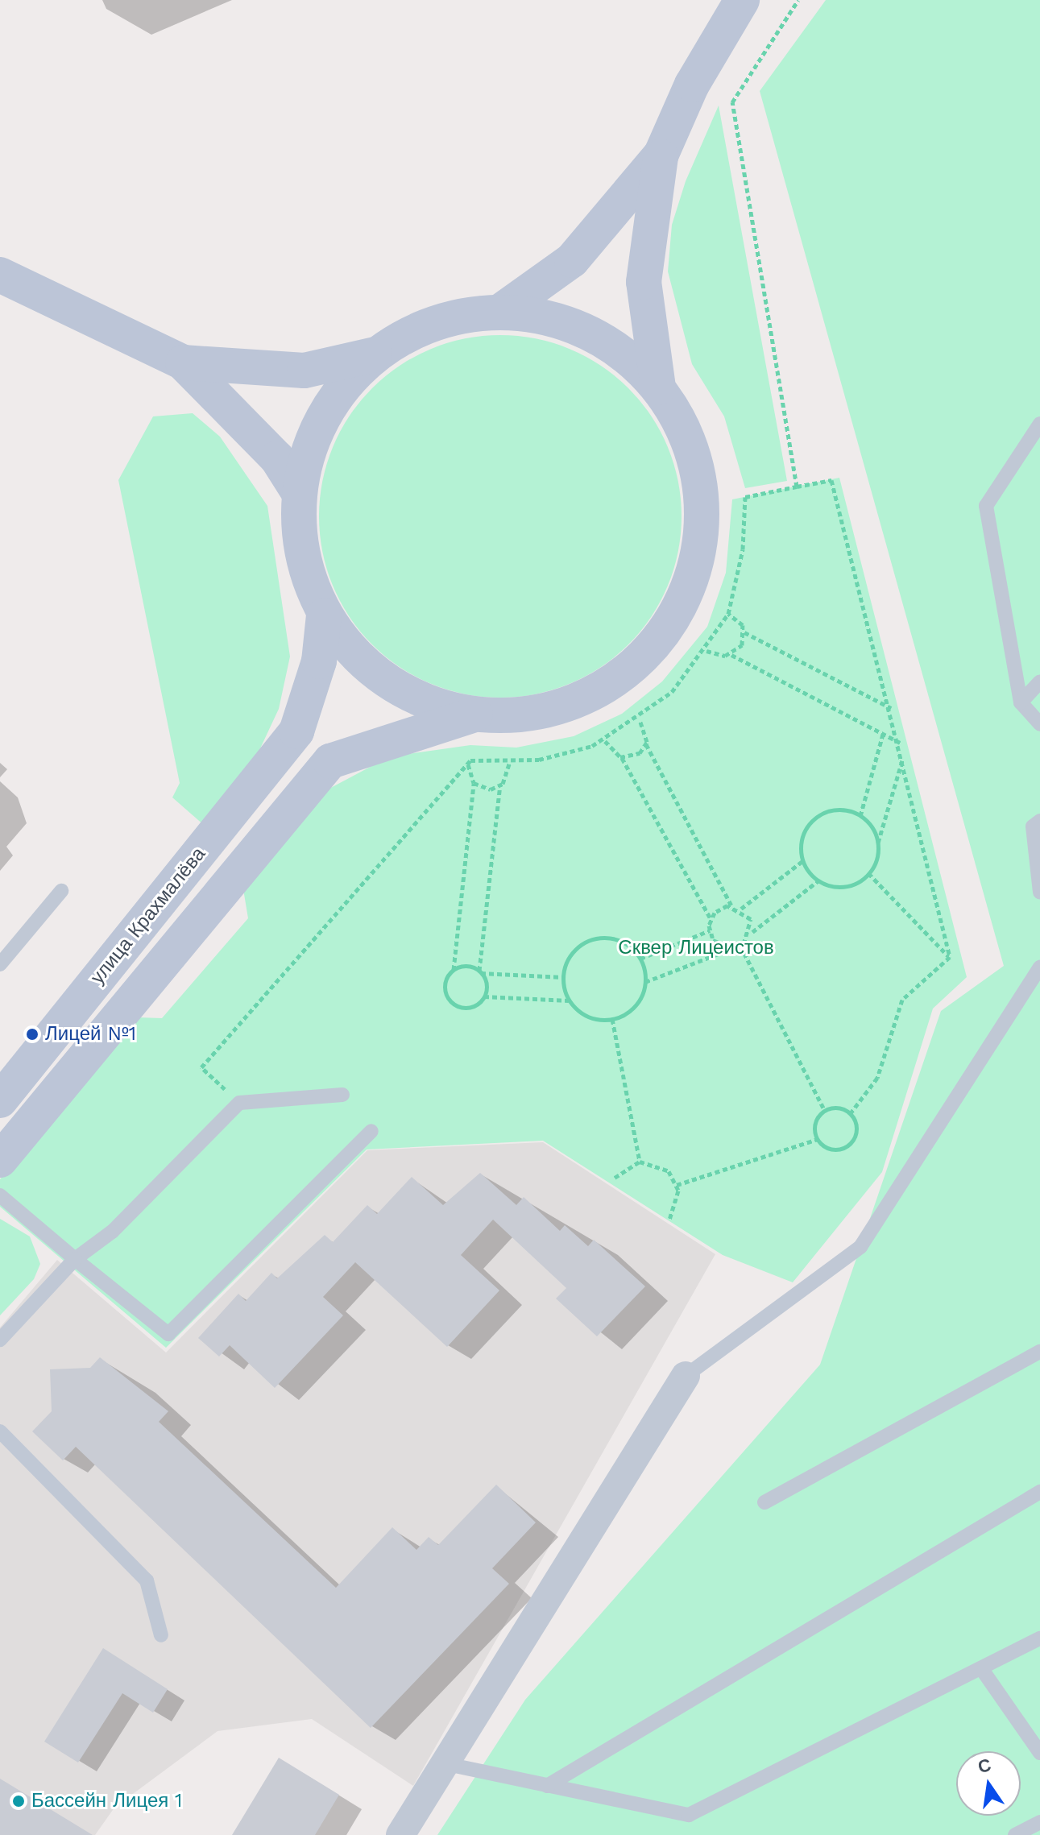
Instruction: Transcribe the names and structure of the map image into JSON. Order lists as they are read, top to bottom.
{
  "streets": {
    "main road": ["улица Крахмалёва"]
  },
  "parks": ["Сквер Лицеистов"],
  "places": ["Лицей №1", "Бассейн Лицея 1"],
  "north": "top"
}
